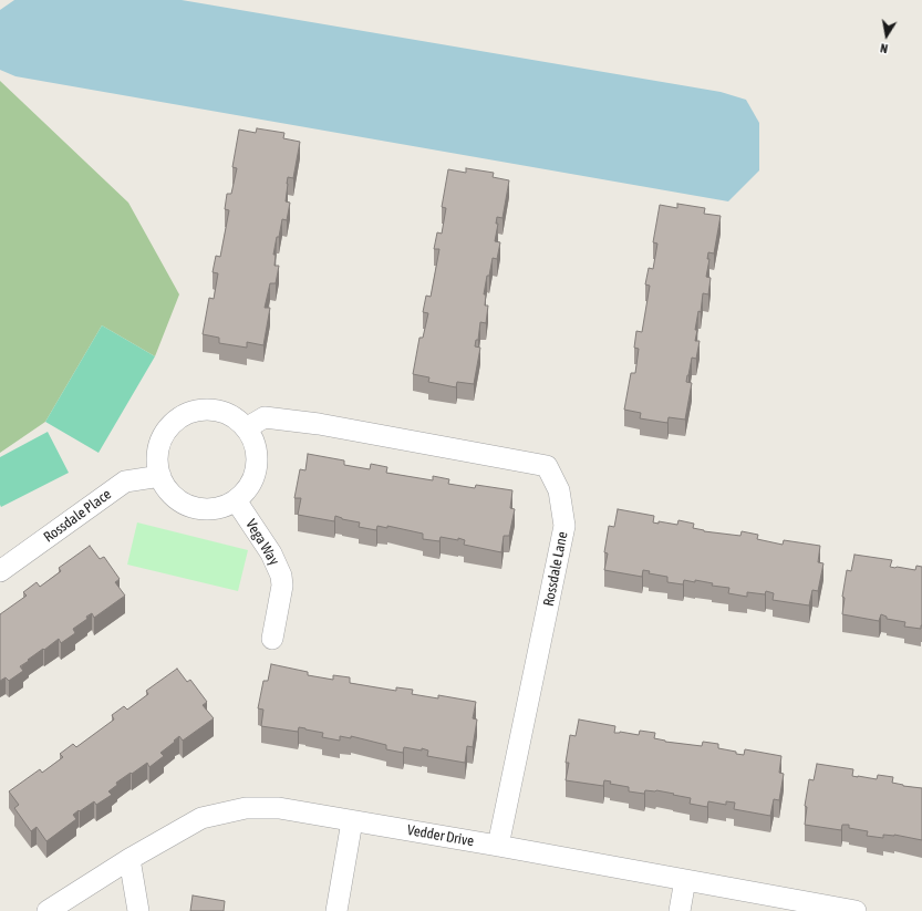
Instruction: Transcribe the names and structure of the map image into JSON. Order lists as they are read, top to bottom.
{
  "streets": {
    "street": [
      "Rossdale Place",
      "Vega Way",
      "Rossdale Lane",
      "Vedder Drive"
    ]
  },
  "crossings": [
    ["Rossdale Place", "Vega Way"],
    ["Rossdale Place", "Rossdale Lane"],
    ["Vega Way", "Rossdale Lane"],
    ["Rossdale Lane", "Vedder Drive"]
  ],
  "north": "bottom"
}
